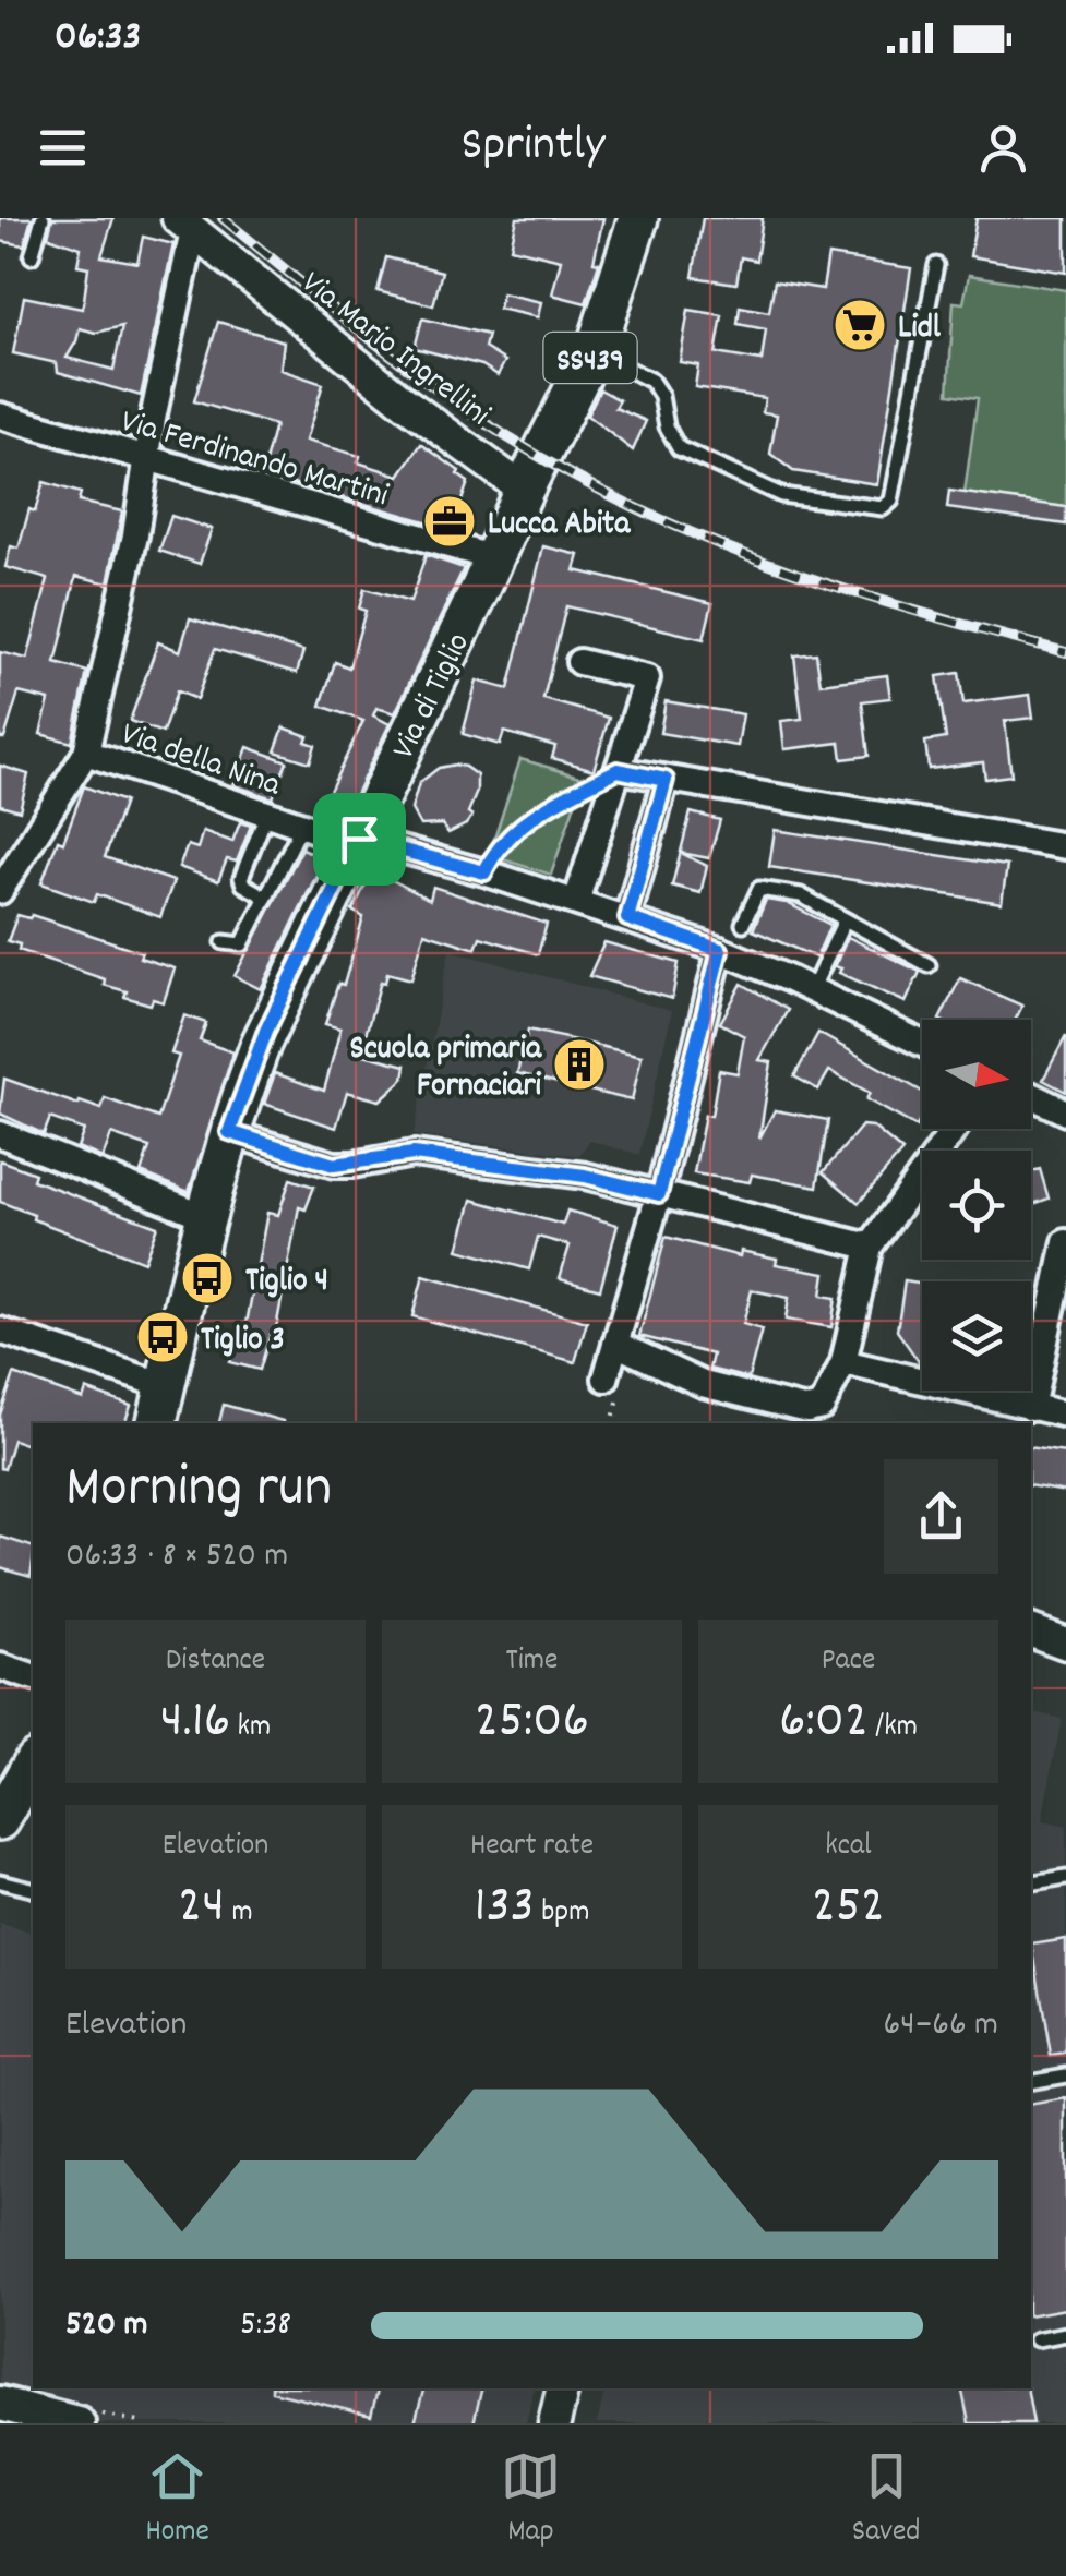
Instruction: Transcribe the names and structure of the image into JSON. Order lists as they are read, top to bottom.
{
  "streets": {
    "main road": ["SS439", "Via di Tiglio"],
    "street": ["Via Mario Ingrellini", "Via Ferdinando Martini", "Via della Nina"]
  },
  "crossings": [
    ["Via Mario Ingrellini", "Via di Tiglio"],
    ["Via Ferdinando Martini", "Via di Tiglio"],
    ["Via di Tiglio", "Via della Nina"]
  ],
  "places": {
    "supermarket": ["Lidl"],
    "office": ["Lucca Abita"],
    "building": ["Scuola primaria Fornaciari"],
    "bus stop": ["Tiglio 4", "Tiglio 3"]
  },
  "north": "right",
  "page": {
    "status": "06:33",
    "header": "Sprintly",
    "heading": ["Morning run", "06:33 · 8 × 520 m"],
    "stats": [
      ["Distance", "4.16 km"],
      ["Time", "25:06"],
      ["Pace", "6:02 /km"],
      ["Elevation", "24 m"],
      ["Heart rate", "133 bpm"],
      ["kcal", "252"]
    ],
    "chart": ["Elevation", "64–66 m"],
    "list": [
      {
        "name": "520 m",
        "note": "5:38"
      }
    ],
    "tabs": ["Home", "Map", "Saved"]
  }
}
